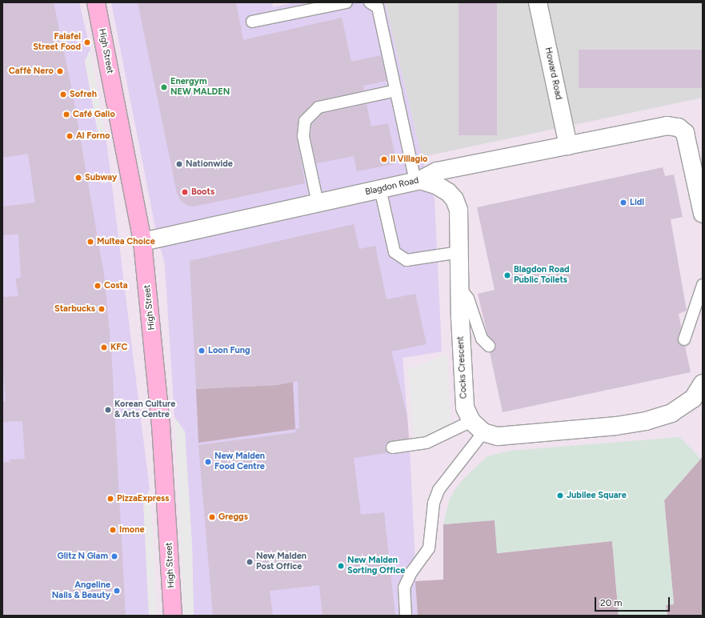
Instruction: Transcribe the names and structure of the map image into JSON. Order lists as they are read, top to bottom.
{
  "streets": {
    "main road": ["High Street"],
    "street": ["Howard Road", "Blagdon Road", "Cocks Crescent"]
  },
  "crossings": [
    ["High Street", "Blagdon Road"],
    ["Howard Road", "Blagdon Road"],
    ["Blagdon Road", "Cocks Crescent"]
  ],
  "places": [
    "Falafel Street Food",
    "Caffè Nero",
    "Energym NEW MALDEN",
    "Sofreh",
    "Café Galio",
    "Al Forno",
    "Il Villagio",
    "Nationwide",
    "Subway",
    "Boots",
    "Lidl",
    "Multea Choice",
    "Blagdon Road Public Toilets",
    "Costa",
    "Starbucks",
    "KFC",
    "Loon Fung",
    "Korean Culture & Arts Centre",
    "New Malden Food Centre",
    "Jubilee Square",
    "PizzaExpress",
    "Greggs",
    "Imone",
    "Glitz N Glam",
    "New Malden Post Office",
    "New Malden Sorting Office",
    "Angeline Nails & Beauty"
  ],
  "scale_bar": "20 m"
}
